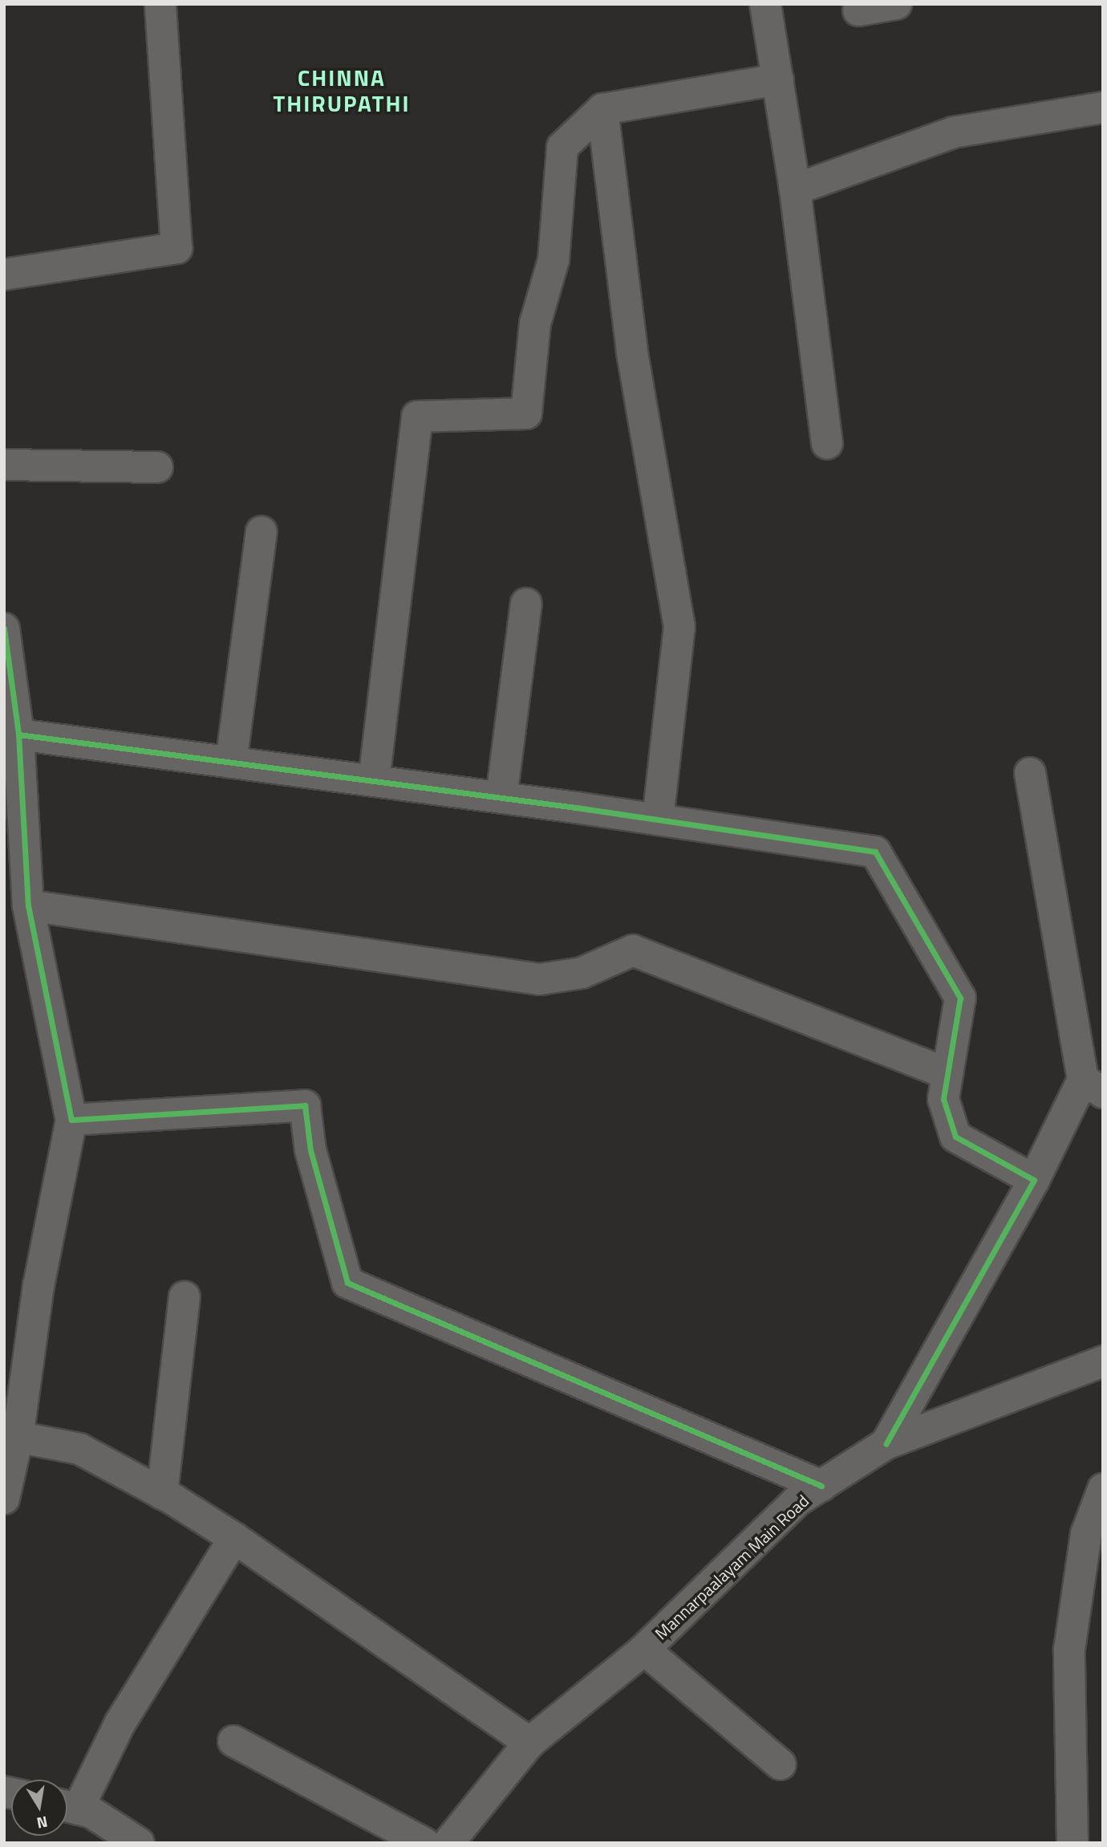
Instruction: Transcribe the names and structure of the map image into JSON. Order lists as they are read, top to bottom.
{
  "streets": {
    "street": ["Mannarpaalayam Main Road"]
  },
  "districts": ["CHINNA THIRUPATHI"],
  "north": "bottom"
}
